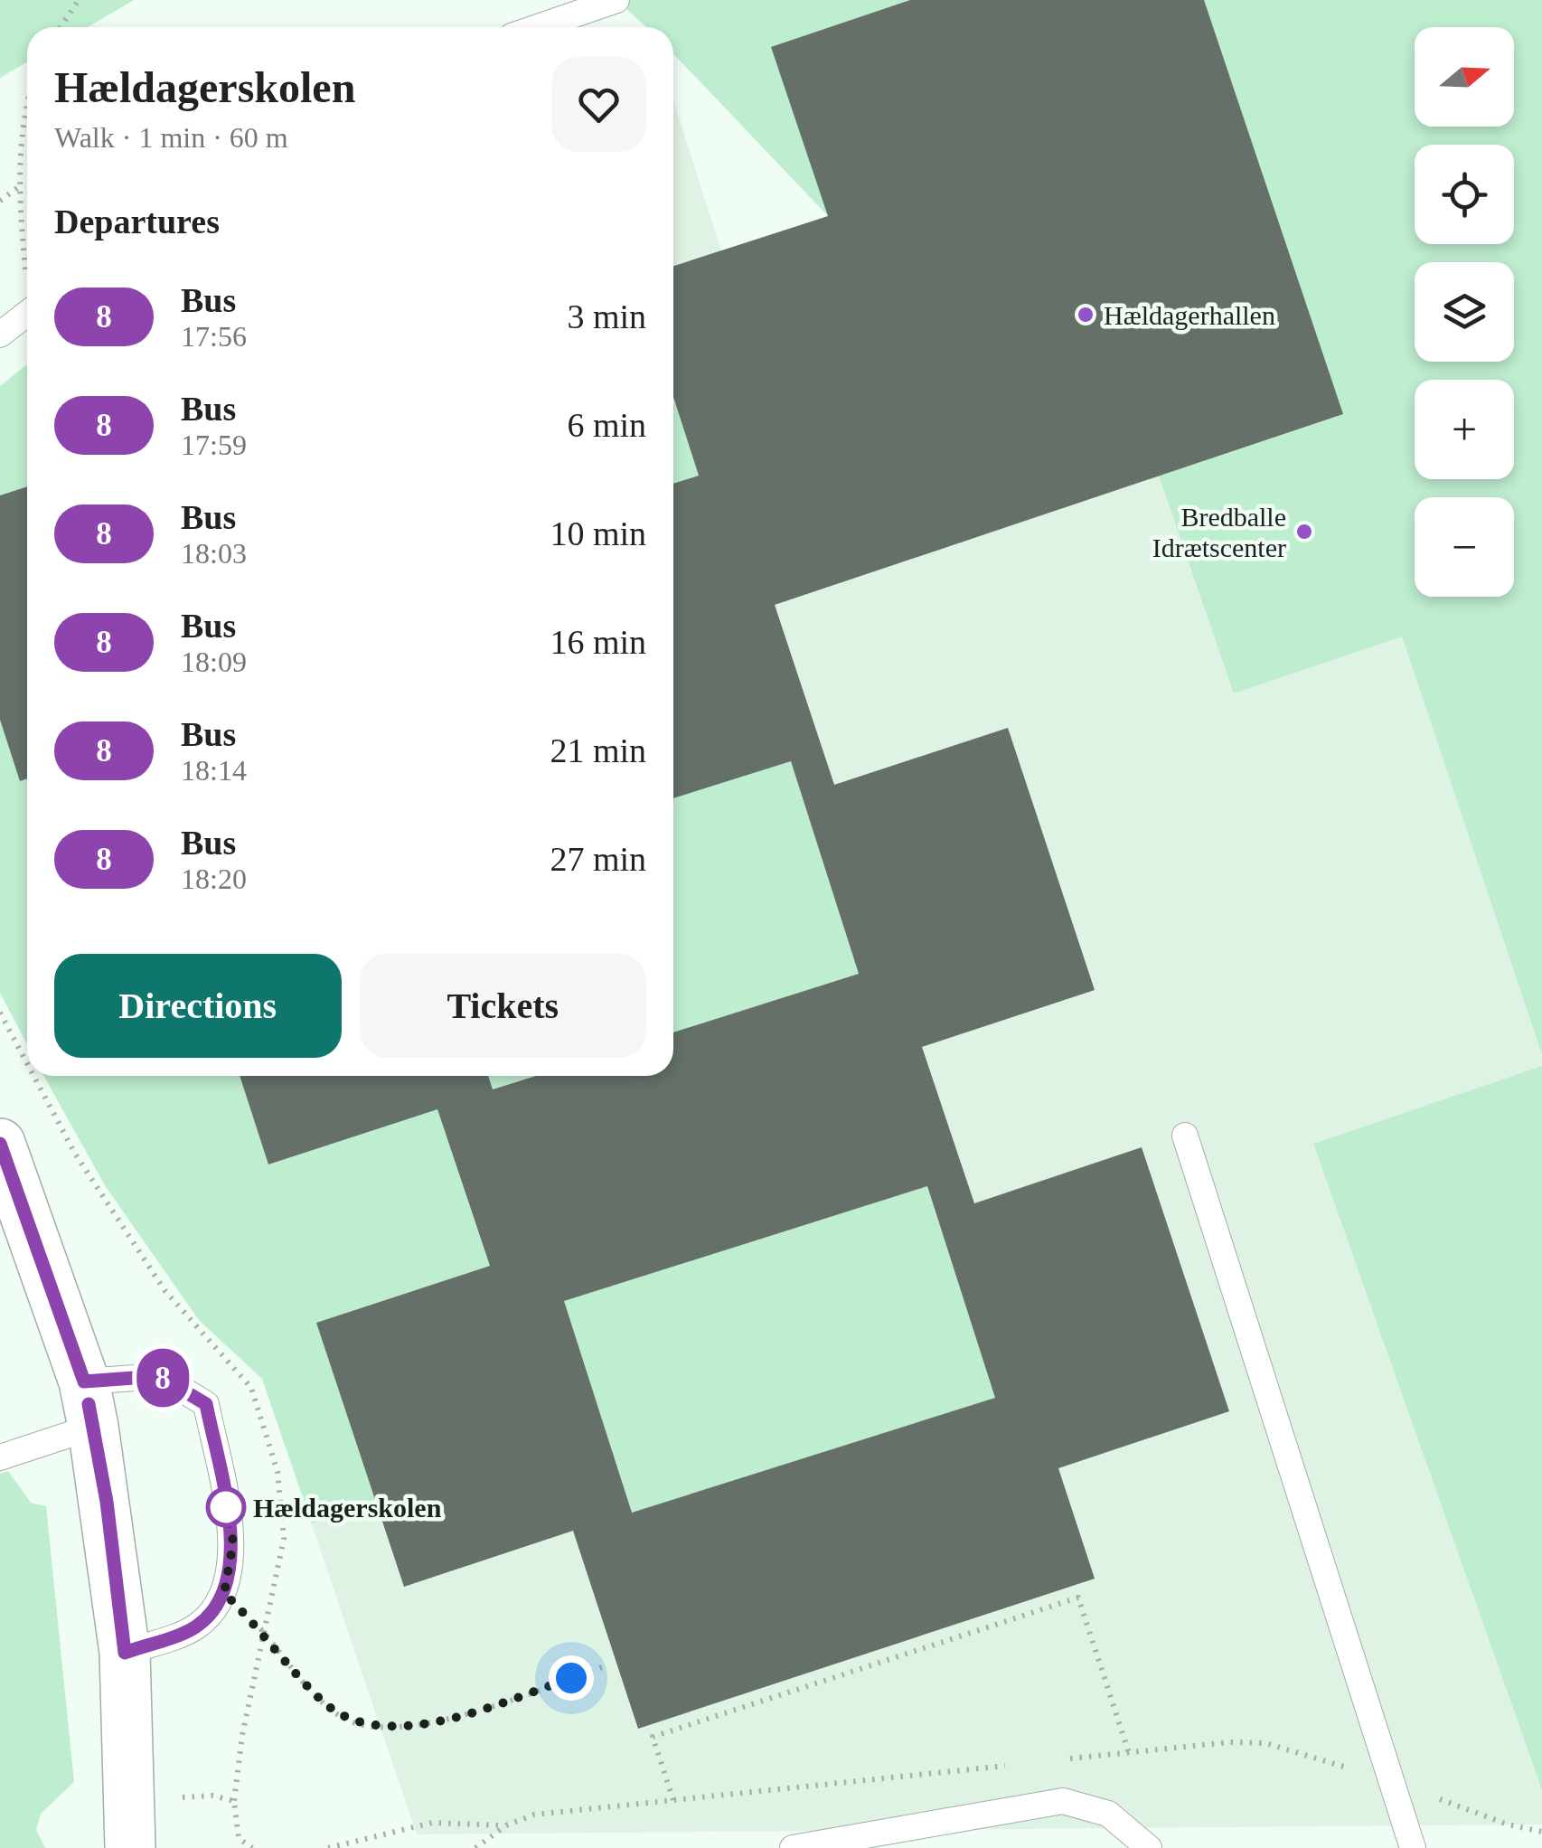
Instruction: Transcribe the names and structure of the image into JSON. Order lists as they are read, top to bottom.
{
  "places": ["Hældagerhallen", "Bredballe Idrætscenter", "Hældagerskolen"],
  "lines": ["bus line 8"],
  "north": "right",
  "page": {
    "on_map": "8",
    "map_buttons": ["+", "−"],
    "heading": [
      ["Hældagerskolen", "Walk · 1 min · 60 m"],
      "Departures"
    ],
    "list": [
      {
        "mark": "8",
        "name": "Bus",
        "note": "17:56",
        "value": "3 min"
      },
      {
        "mark": "8",
        "name": "Bus",
        "note": "17:59",
        "value": "6 min"
      },
      {
        "mark": "8",
        "name": "Bus",
        "note": "18:03",
        "value": "10 min"
      },
      {
        "mark": "8",
        "name": "Bus",
        "note": "18:09",
        "value": "16 min"
      },
      {
        "mark": "8",
        "name": "Bus",
        "note": "18:14",
        "value": "21 min"
      },
      {
        "mark": "8",
        "name": "Bus",
        "note": "18:20",
        "value": "27 min"
      }
    ],
    "buttons": ["Directions", "Tickets"]
  }
}
